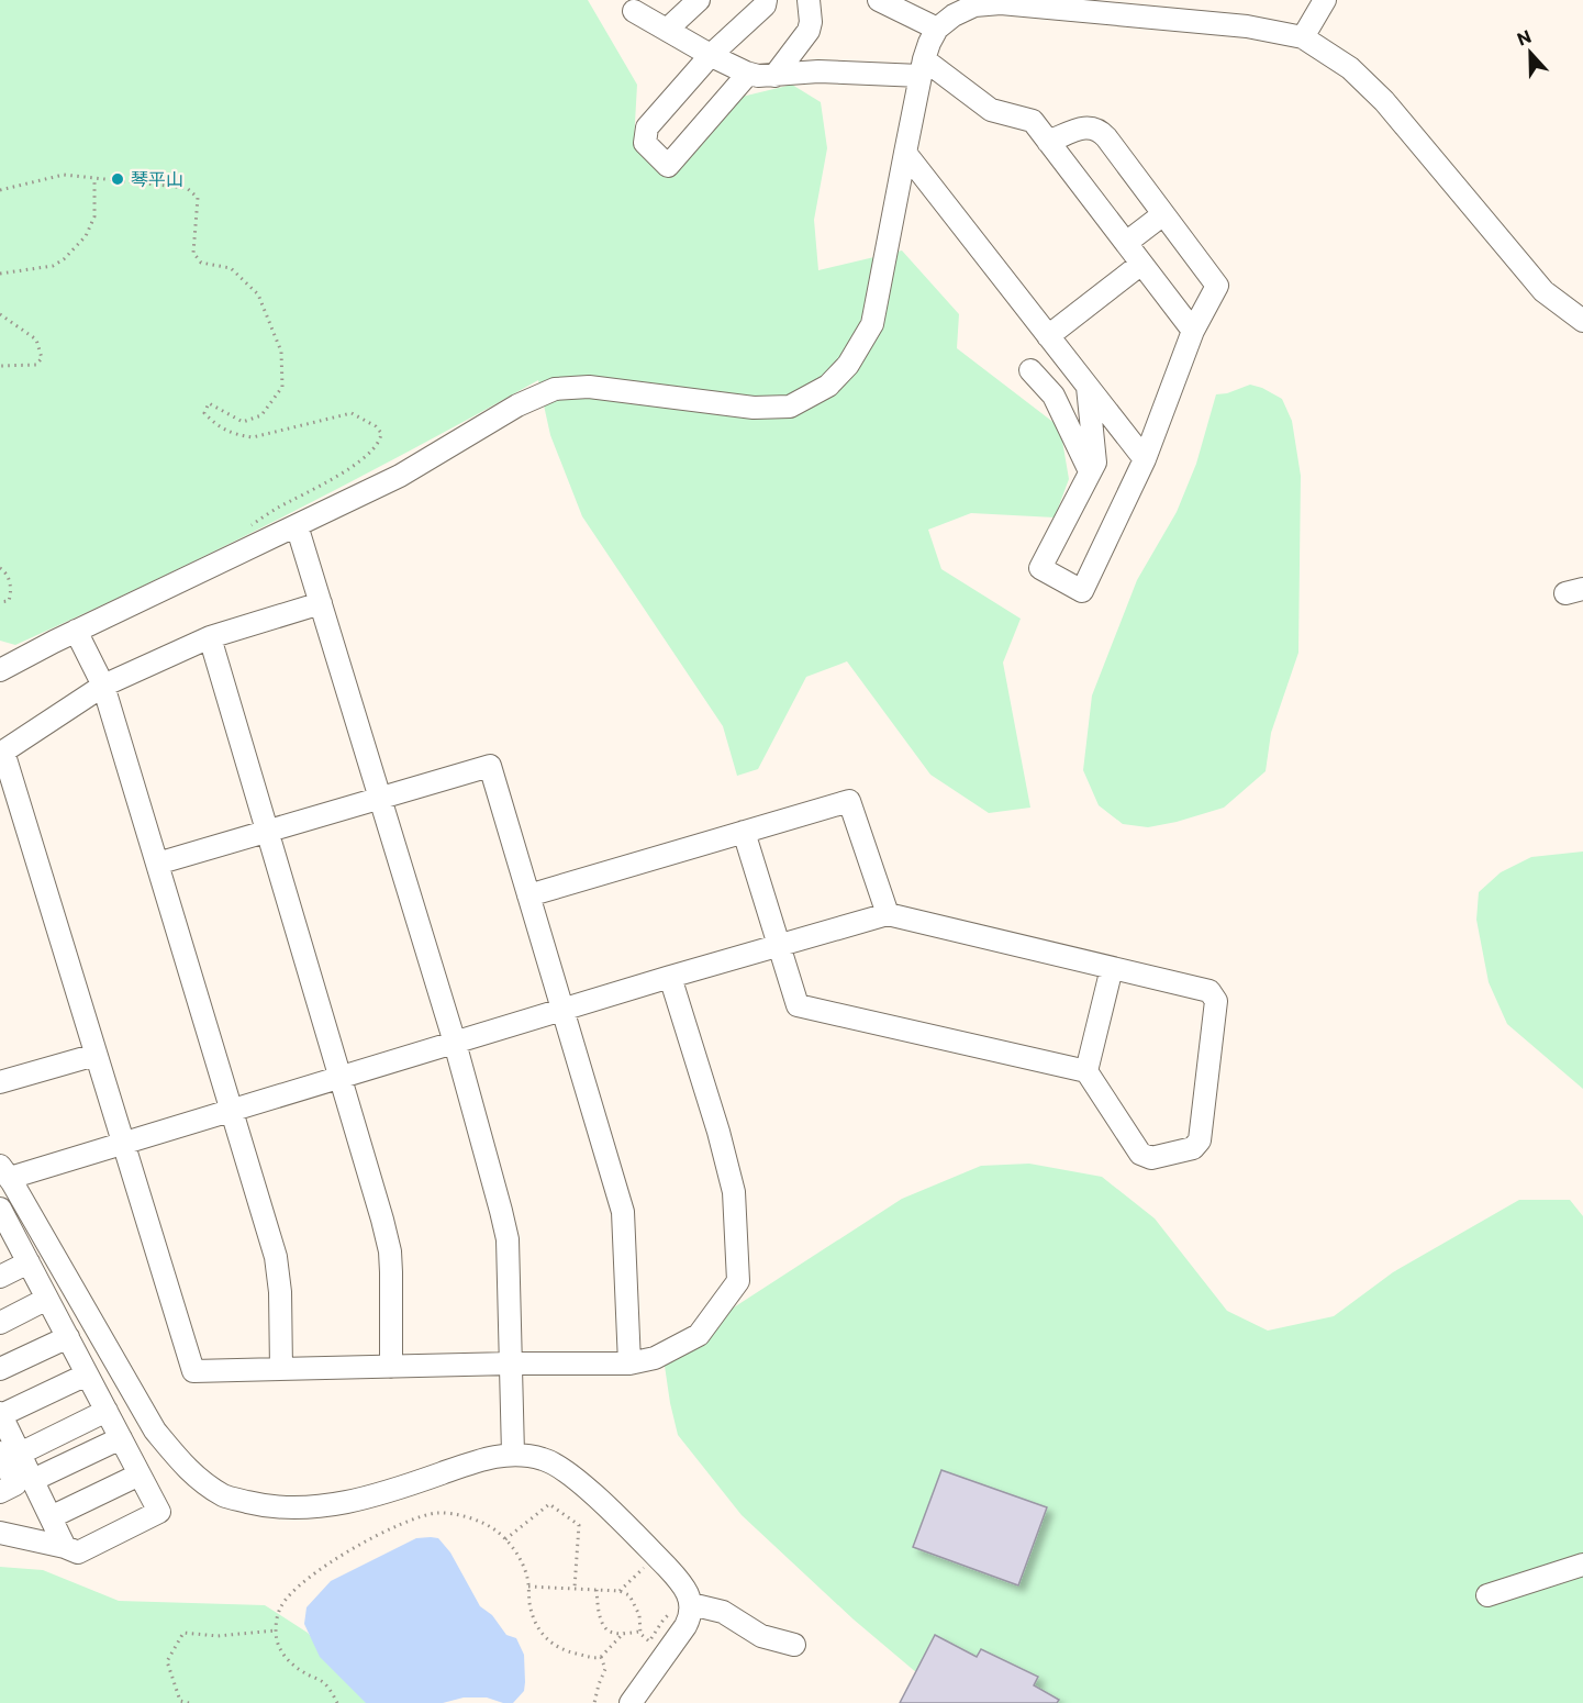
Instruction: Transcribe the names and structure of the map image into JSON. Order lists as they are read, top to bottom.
{
  "places": ["琴平山"],
  "north": "top"
}
